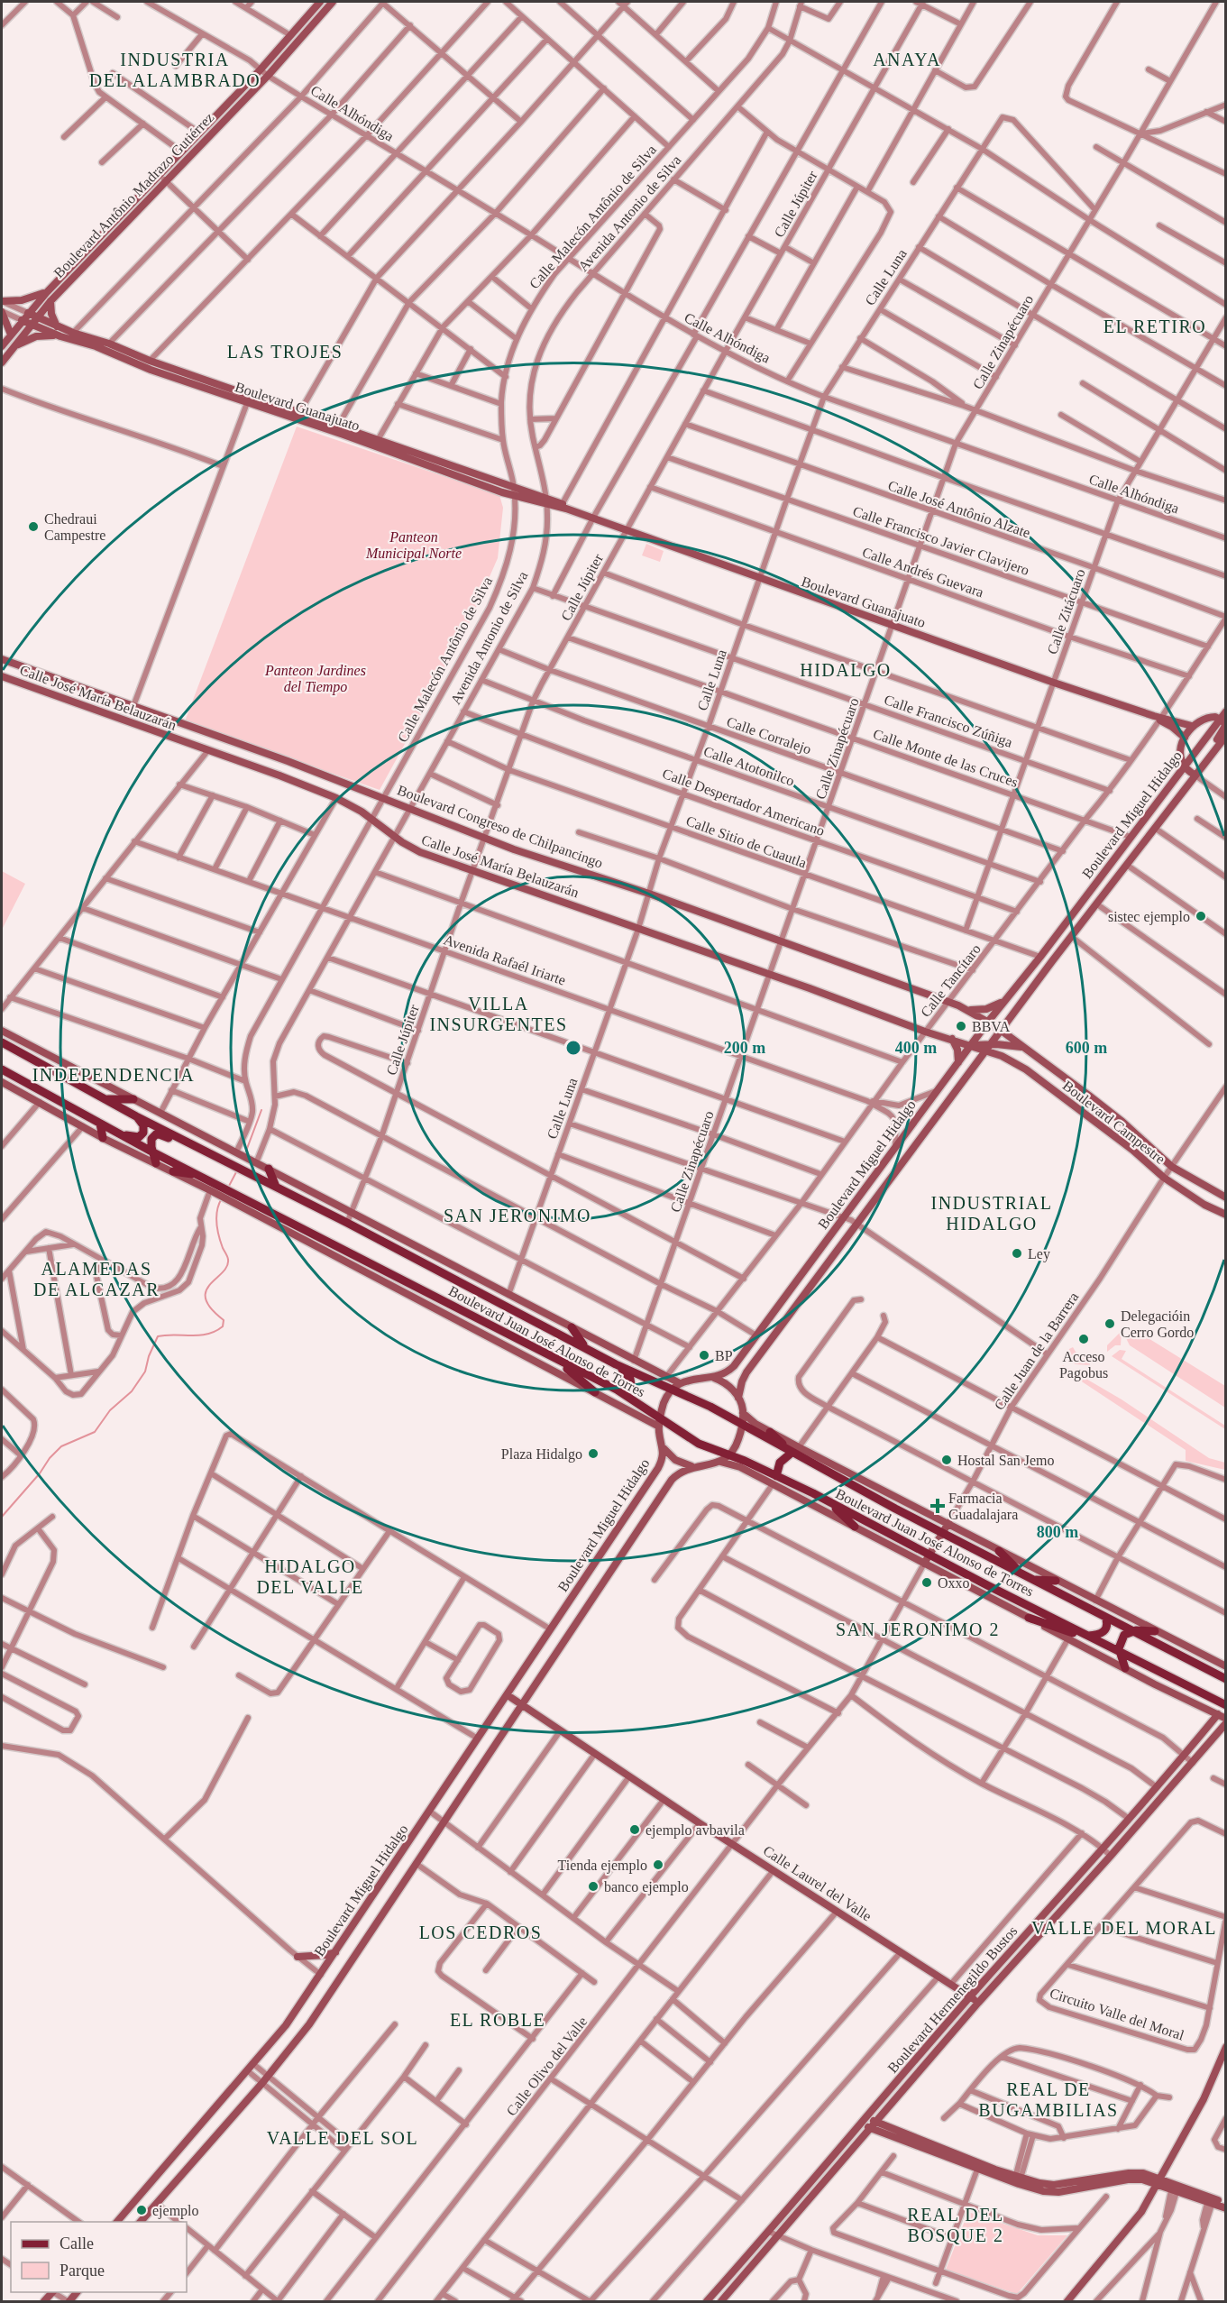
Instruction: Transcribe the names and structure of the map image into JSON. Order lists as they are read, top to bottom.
{
  "streets": {
    "main road": ["Boulevard Juan José Alonso de Torres"],
    "street": [
      "Calle Alhóndiga",
      "Boulevard Antônio Madrazo Gutiérrez",
      "Calle Júpiter",
      "Avenida Antonio de Silva",
      "Calle Malecón Antônio de Silva",
      "Calle Luna",
      "Calle Zinapécuaro",
      "Boulevard Guanajuato",
      "Calle José Antônio Alzate",
      "Calle Francisco Javier Clavijero",
      "Calle Andrés Guevara",
      "Calle Zitácuaro",
      "Calle José María Belauzarán",
      "Calle Francisco Zúñiga",
      "Calle Corralejo",
      "Calle Monte de las Cruces",
      "Calle Atotonilco",
      "Calle Despertador Americano",
      "Boulevard Miguel Hidalgo",
      "Boulevard Congreso de Chilpancingo",
      "Calle Sitio de Cuautla",
      "Avenida Rafaél Iriarte",
      "Calle Tancítaro",
      "Boulevard Campestre",
      "Calle Juan de la Barrera",
      "Calle Laurel del Valle",
      "Boulevard Hermenegildo Bustos",
      "Circuito Valle del Moral",
      "Calle Olivo del Valle"
    ]
  },
  "crossings": [
    ["Calle Alhóndiga", "Boulevard Antônio Madrazo Gutiérrez"],
    ["Calle Alhóndiga", "Calle Júpiter"],
    ["Calle Alhóndiga", "Avenida Antonio de Silva"],
    ["Calle Alhóndiga", "Calle Malecón Antônio de Silva"],
    ["Calle Alhóndiga", "Calle Luna"],
    ["Calle Alhóndiga", "Calle Zinapécuaro"],
    ["Calle Alhóndiga", "Calle Zitácuaro"],
    ["Boulevard Antônio Madrazo Gutiérrez", "Boulevard Guanajuato"],
    ["Calle Júpiter", "Boulevard Guanajuato"],
    ["Calle Júpiter", "Calle José Antônio Alzate"],
    ["Calle Júpiter", "Calle Francisco Javier Clavijero"],
    ["Calle Júpiter", "Calle Andrés Guevara"],
    ["Calle Júpiter", "Calle José María Belauzarán"],
    ["Calle Júpiter", "Calle Francisco Zúñiga"],
    ["Calle Júpiter", "Calle Corralejo"],
    ["Calle Júpiter", "Calle Monte de las Cruces"],
    ["Calle Júpiter", "Calle Atotonilco"],
    ["Calle Júpiter", "Calle Despertador Americano"],
    ["Calle Júpiter", "Boulevard Congreso de Chilpancingo"],
    ["Calle Júpiter", "Calle Sitio de Cuautla"],
    ["Calle Júpiter", "Avenida Rafaél Iriarte"],
    ["Calle Júpiter", "Boulevard Juan José Alonso de Torres"],
    ["Avenida Antonio de Silva", "Boulevard Guanajuato"],
    ["Avenida Antonio de Silva", "Calle José María Belauzarán"],
    ["Avenida Antonio de Silva", "Calle Francisco Zúñiga"],
    ["Avenida Antonio de Silva", "Calle Corralejo"],
    ["Avenida Antonio de Silva", "Calle Atotonilco"],
    ["Avenida Antonio de Silva", "Calle Despertador Americano"],
    ["Avenida Antonio de Silva", "Boulevard Congreso de Chilpancingo"],
    ["Avenida Antonio de Silva", "Calle Sitio de Cuautla"],
    ["Avenida Antonio de Silva", "Avenida Rafaél Iriarte"],
    ["Avenida Antonio de Silva", "Boulevard Juan José Alonso de Torres"],
    ["Calle Malecón Antônio de Silva", "Boulevard Guanajuato"],
    ["Calle Malecón Antônio de Silva", "Calle José María Belauzarán"],
    ["Calle Malecón Antônio de Silva", "Boulevard Congreso de Chilpancingo"],
    ["Calle Malecón Antônio de Silva", "Avenida Rafaél Iriarte"],
    ["Calle Malecón Antônio de Silva", "Boulevard Juan José Alonso de Torres"],
    ["Calle Luna", "Calle Zinapécuaro"],
    ["Calle Luna", "Boulevard Guanajuato"],
    ["Calle Luna", "Calle José Antônio Alzate"],
    ["Calle Luna", "Calle Francisco Javier Clavijero"],
    ["Calle Luna", "Calle Andrés Guevara"],
    ["Calle Luna", "Calle José María Belauzarán"],
    ["Calle Luna", "Calle Francisco Zúñiga"],
    ["Calle Luna", "Calle Corralejo"],
    ["Calle Luna", "Calle Monte de las Cruces"],
    ["Calle Luna", "Calle Atotonilco"],
    ["Calle Luna", "Calle Despertador Americano"],
    ["Calle Luna", "Boulevard Congreso de Chilpancingo"],
    ["Calle Luna", "Calle Sitio de Cuautla"],
    ["Calle Luna", "Avenida Rafaél Iriarte"],
    ["Calle Luna", "Boulevard Juan José Alonso de Torres"],
    ["Calle Zinapécuaro", "Boulevard Guanajuato"],
    ["Calle Zinapécuaro", "Calle José Antônio Alzate"],
    ["Calle Zinapécuaro", "Calle Francisco Javier Clavijero"],
    ["Calle Zinapécuaro", "Calle Andrés Guevara"],
    ["Calle Zinapécuaro", "Calle José María Belauzarán"],
    ["Calle Zinapécuaro", "Calle Francisco Zúñiga"],
    ["Calle Zinapécuaro", "Calle Corralejo"],
    ["Calle Zinapécuaro", "Calle Monte de las Cruces"],
    ["Calle Zinapécuaro", "Calle Atotonilco"],
    ["Calle Zinapécuaro", "Calle Despertador Americano"],
    ["Calle Zinapécuaro", "Boulevard Congreso de Chilpancingo"],
    ["Calle Zinapécuaro", "Calle Sitio de Cuautla"],
    ["Calle Zinapécuaro", "Avenida Rafaél Iriarte"],
    ["Calle Zinapécuaro", "Boulevard Juan José Alonso de Torres"],
    ["Boulevard Guanajuato", "Calle Zitácuaro"],
    ["Boulevard Guanajuato", "Calle Tancítaro"],
    ["Calle José Antônio Alzate", "Calle Zitácuaro"],
    ["Calle José Antônio Alzate", "Calle Tancítaro"],
    ["Calle Francisco Javier Clavijero", "Calle Zitácuaro"],
    ["Calle Francisco Javier Clavijero", "Calle Tancítaro"],
    ["Calle Andrés Guevara", "Calle Zitácuaro"],
    ["Calle Andrés Guevara", "Calle Tancítaro"],
    ["Calle Zitácuaro", "Calle Francisco Zúñiga"],
    ["Calle Zitácuaro", "Calle Corralejo"],
    ["Calle Zitácuaro", "Calle Monte de las Cruces"],
    ["Calle Zitácuaro", "Calle Atotonilco"],
    ["Calle Zitácuaro", "Calle Despertador Americano"],
    ["Calle Zitácuaro", "Calle Sitio de Cuautla"],
    ["Calle José María Belauzarán", "Boulevard Miguel Hidalgo"],
    ["Calle José María Belauzarán", "Calle Tancítaro"],
    ["Calle José María Belauzarán", "Boulevard Campestre"],
    ["Calle Francisco Zúñiga", "Calle Tancítaro"],
    ["Calle Corralejo", "Calle Tancítaro"],
    ["Calle Monte de las Cruces", "Boulevard Miguel Hidalgo"],
    ["Calle Monte de las Cruces", "Calle Tancítaro"],
    ["Calle Atotonilco", "Calle Tancítaro"],
    ["Calle Despertador Americano", "Calle Tancítaro"],
    ["Boulevard Miguel Hidalgo", "Boulevard Congreso de Chilpancingo"],
    ["Boulevard Miguel Hidalgo", "Calle Sitio de Cuautla"],
    ["Boulevard Miguel Hidalgo", "Avenida Rafaél Iriarte"],
    ["Boulevard Miguel Hidalgo", "Boulevard Campestre"],
    ["Boulevard Miguel Hidalgo", "Boulevard Juan José Alonso de Torres"],
    ["Boulevard Miguel Hidalgo", "Calle Laurel del Valle"],
    ["Boulevard Congreso de Chilpancingo", "Calle Tancítaro"],
    ["Boulevard Congreso de Chilpancingo", "Boulevard Campestre"],
    ["Calle Sitio de Cuautla", "Calle Tancítaro"],
    ["Avenida Rafaél Iriarte", "Calle Tancítaro"],
    ["Calle Tancítaro", "Boulevard Juan José Alonso de Torres"],
    ["Boulevard Campestre", "Calle Juan de la Barrera"],
    ["Boulevard Juan José Alonso de Torres", "Calle Juan de la Barrera"],
    ["Boulevard Juan José Alonso de Torres", "Boulevard Hermenegildo Bustos"],
    ["Calle Juan de la Barrera", "Calle Olivo del Valle"],
    ["Calle Laurel del Valle", "Boulevard Hermenegildo Bustos"],
    ["Calle Laurel del Valle", "Calle Olivo del Valle"]
  ],
  "districts": [
    "INDUSTRIA DEL ALAMBRADO",
    "ANAYA",
    "EL RETIRO",
    "LAS TROJES",
    "HIDALGO",
    "VILLA INSURGENTES",
    "INDEPENDENCIA",
    "INDUSTRIAL HIDALGO",
    "SAN JERONIMO",
    "ALAMEDAS DE ALCAZAR",
    "HIDALGO DEL VALLE",
    "SAN JERONIMO 2",
    "VALLE DEL MORAL",
    "LOS CEDROS",
    "EL ROBLE",
    "REAL DE BUGAMBILIAS",
    "VALLE DEL SOL",
    "REAL DEL BOSQUE 2"
  ],
  "parks": ["Panteon Municipal Norte", "Panteon Jardines del Tiempo"],
  "places": {
    "other": [
      "Chedraui Campestre",
      "sistec ejemplo",
      "BBVA",
      "Ley",
      "Delegacióin Cerro Gordo",
      "Acceso Pagobus",
      "BP",
      "Plaza Hidalgo",
      "Hostal San Jemo",
      "Oxxo",
      "ejemplo avbavila",
      "Tienda ejemplo",
      "banco ejemplo",
      "ejemplo"
    ],
    "health": ["Farmacia Guadalajara"]
  },
  "legend": ["Calle", "Parque"],
  "rings": [
    "200 m",
    "400 m",
    "600 m",
    "800 m"
  ]
}
